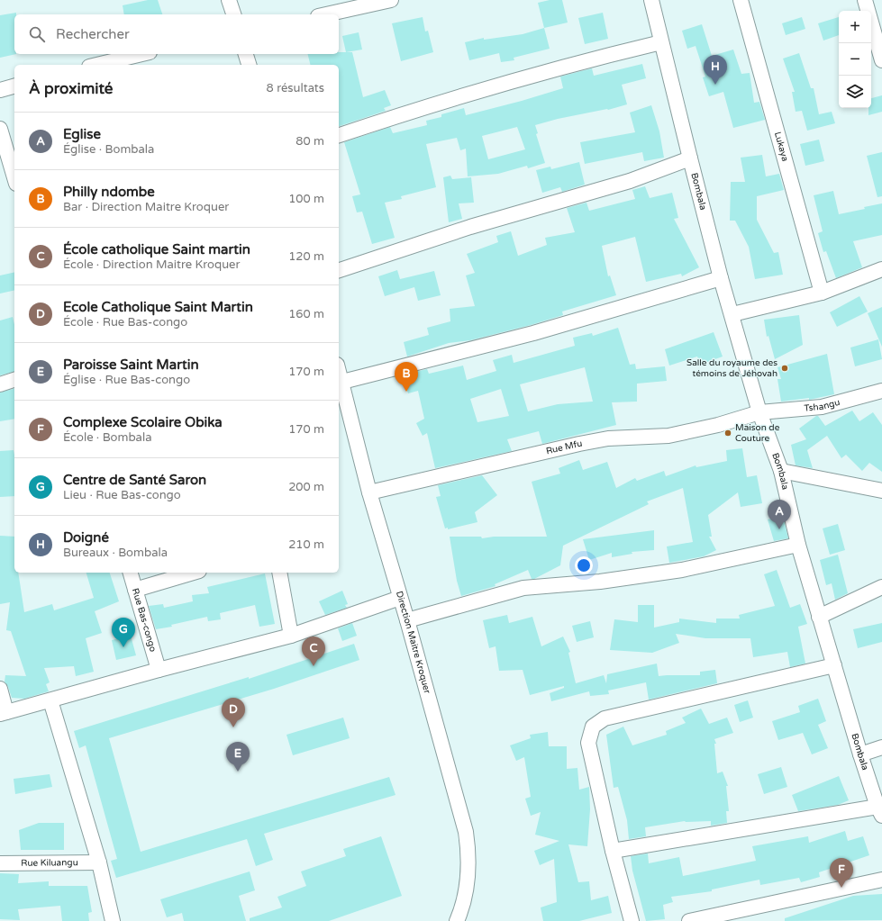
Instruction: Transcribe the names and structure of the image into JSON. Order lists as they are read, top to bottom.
{
  "streets": {
    "street": [
      "Lukaya",
      "Bombala",
      "Tshangu",
      "Rue Mfu",
      "Rue Bas-congo",
      "Direction Maitre Kroquer",
      "Rue Kiluangu"
    ]
  },
  "crossings": [
    ["Bombala", "Tshangu"],
    ["Bombala", "Rue Mfu"],
    ["Tshangu", "Rue Mfu"],
    ["Rue Mfu", "Direction Maitre Kroquer"]
  ],
  "places": ["Salle du royaume des témoins de Jéhovah", "Maison de Couture"],
  "page": {
    "map_buttons": ["+", "−"],
    "search": "Rechercher",
    "pins": [
      "H",
      "B",
      "A",
      "G",
      "C",
      "D",
      "E",
      "F"
    ],
    "heading": ["À proximité", "8 résultats"],
    "list": [
      {
        "mark": "A",
        "name": "Eglise",
        "note": "Église · Bombala",
        "value": "80 m"
      },
      {
        "mark": "B",
        "name": "Philly ndombe",
        "note": "Bar · Direction Maitre Kroquer",
        "value": "100 m"
      },
      {
        "mark": "C",
        "name": "École catholique Saint martin",
        "note": "École · Direction Maitre Kroquer",
        "value": "120 m"
      },
      {
        "mark": "D",
        "name": "Ecole Catholique Saint Martin",
        "note": "École · Rue Bas-congo",
        "value": "160 m"
      },
      {
        "mark": "E",
        "name": "Paroisse Saint Martin",
        "note": "Église · Rue Bas-congo",
        "value": "170 m"
      },
      {
        "mark": "F",
        "name": "Complexe Scolaire Obika",
        "note": "École · Bombala",
        "value": "170 m"
      },
      {
        "mark": "G",
        "name": "Centre de Santé Saron",
        "note": "Lieu · Rue Bas-congo",
        "value": "200 m"
      },
      {
        "mark": "H",
        "name": "Doigné",
        "note": "Bureaux · Bombala",
        "value": "210 m"
      }
    ]
  }
}
